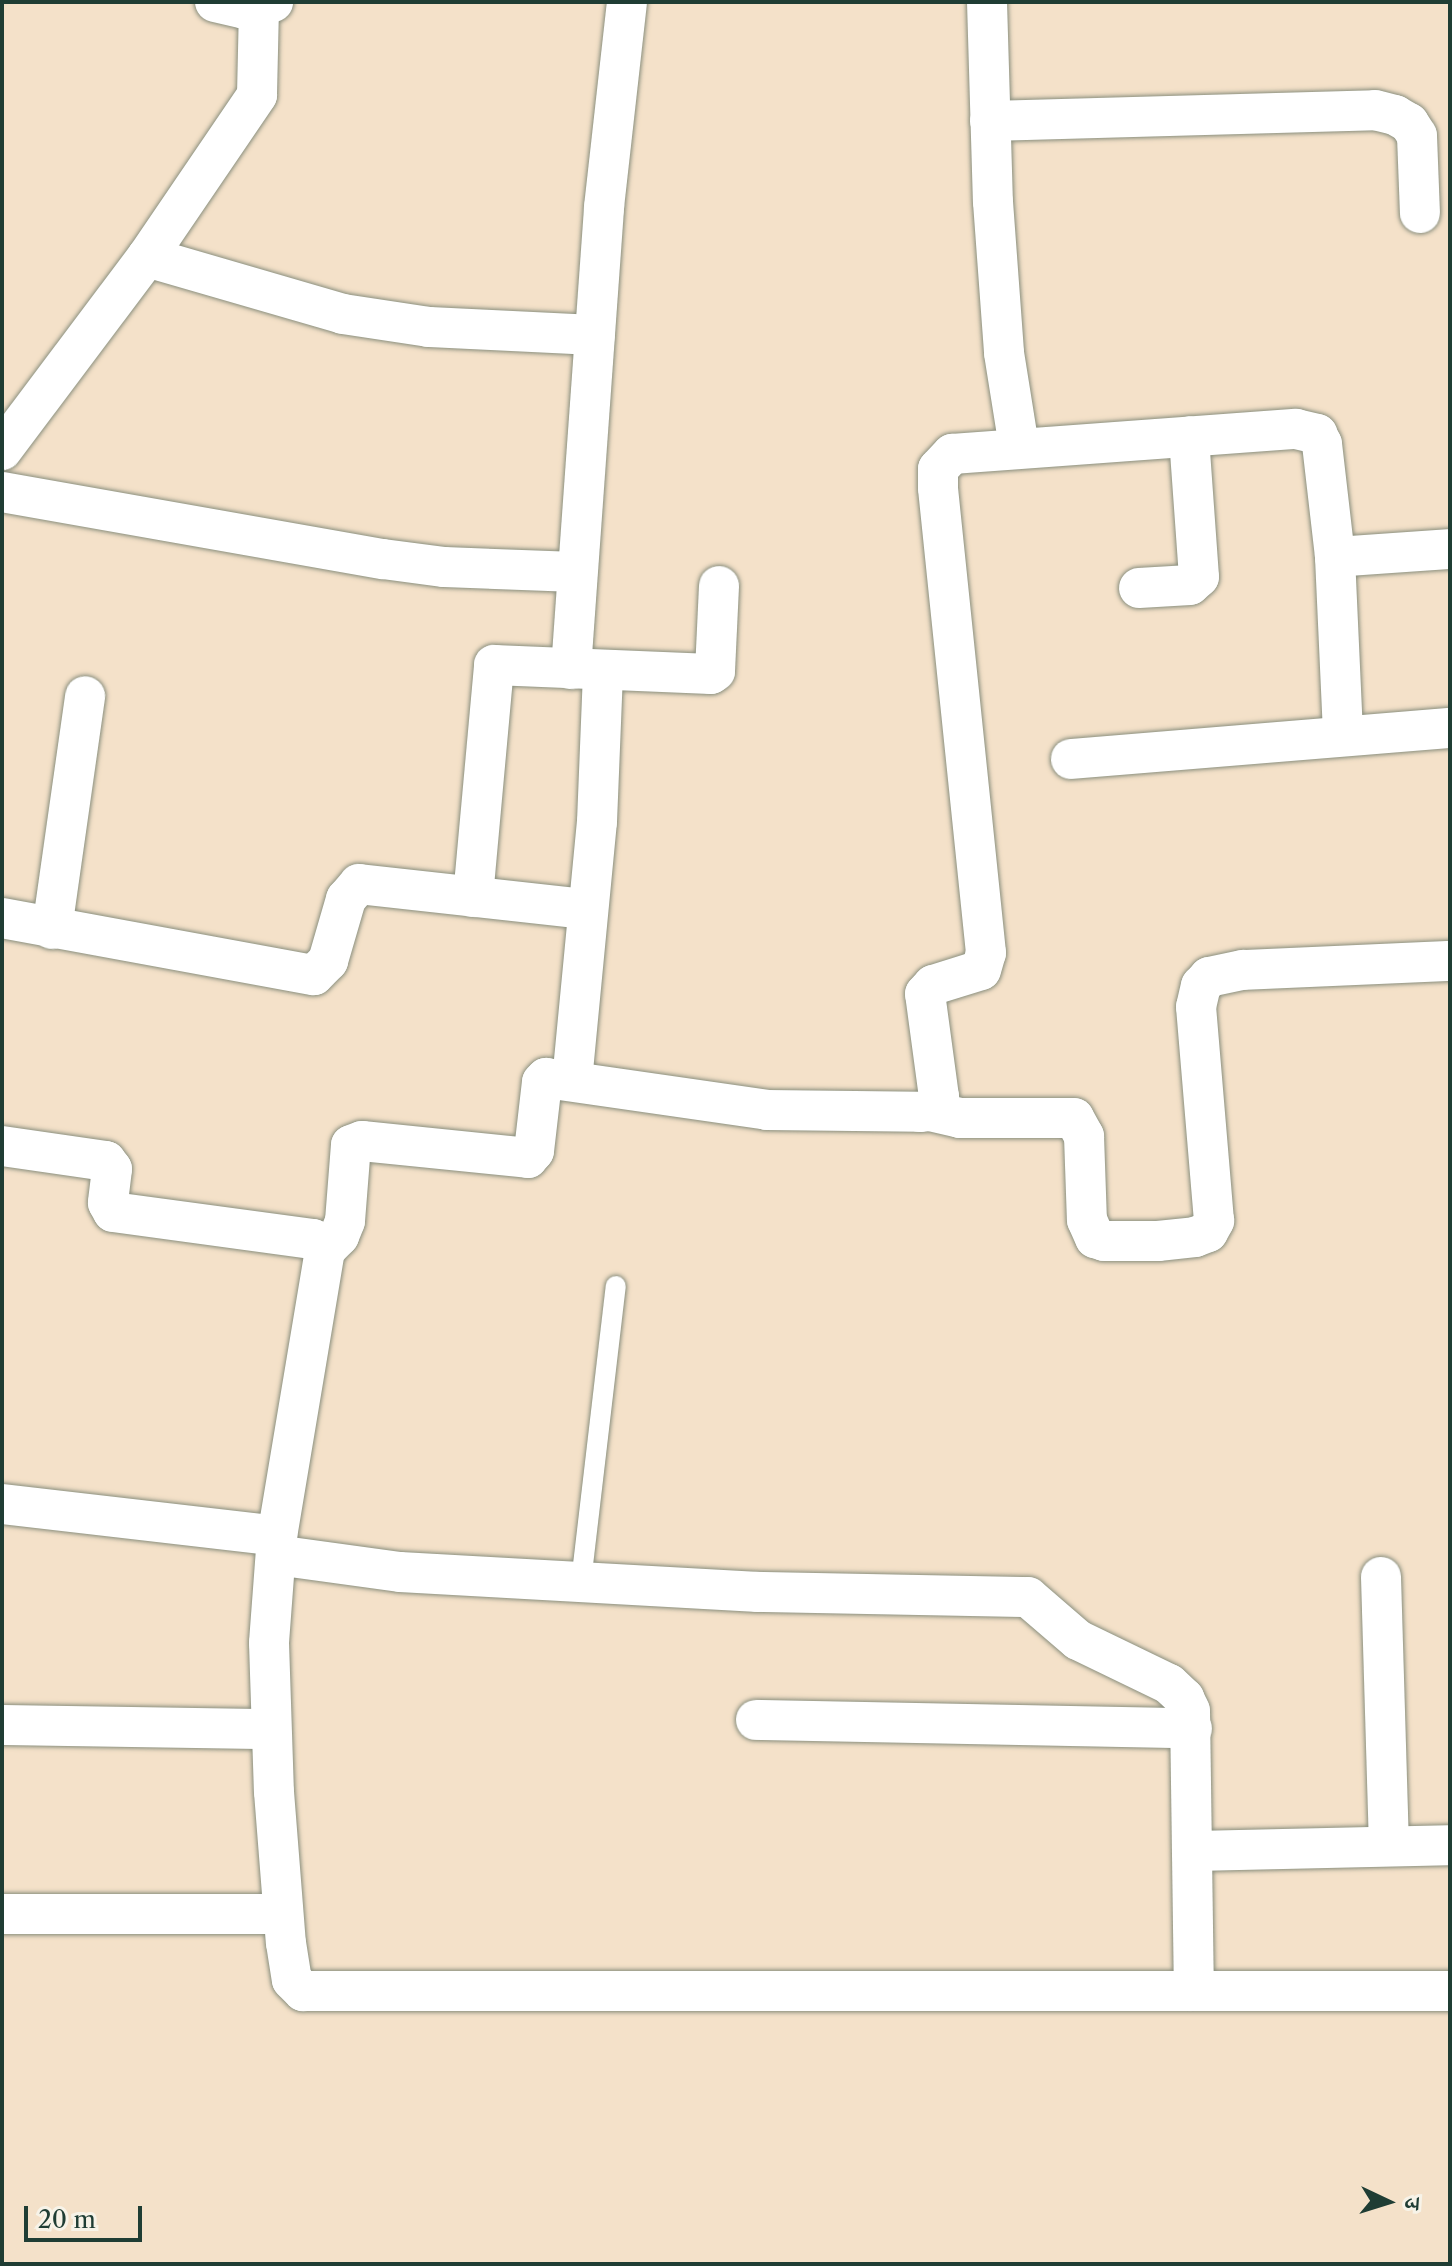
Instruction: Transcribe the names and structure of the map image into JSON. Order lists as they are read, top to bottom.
{
  "scale_bar": "20 m",
  "north": "right"
}
